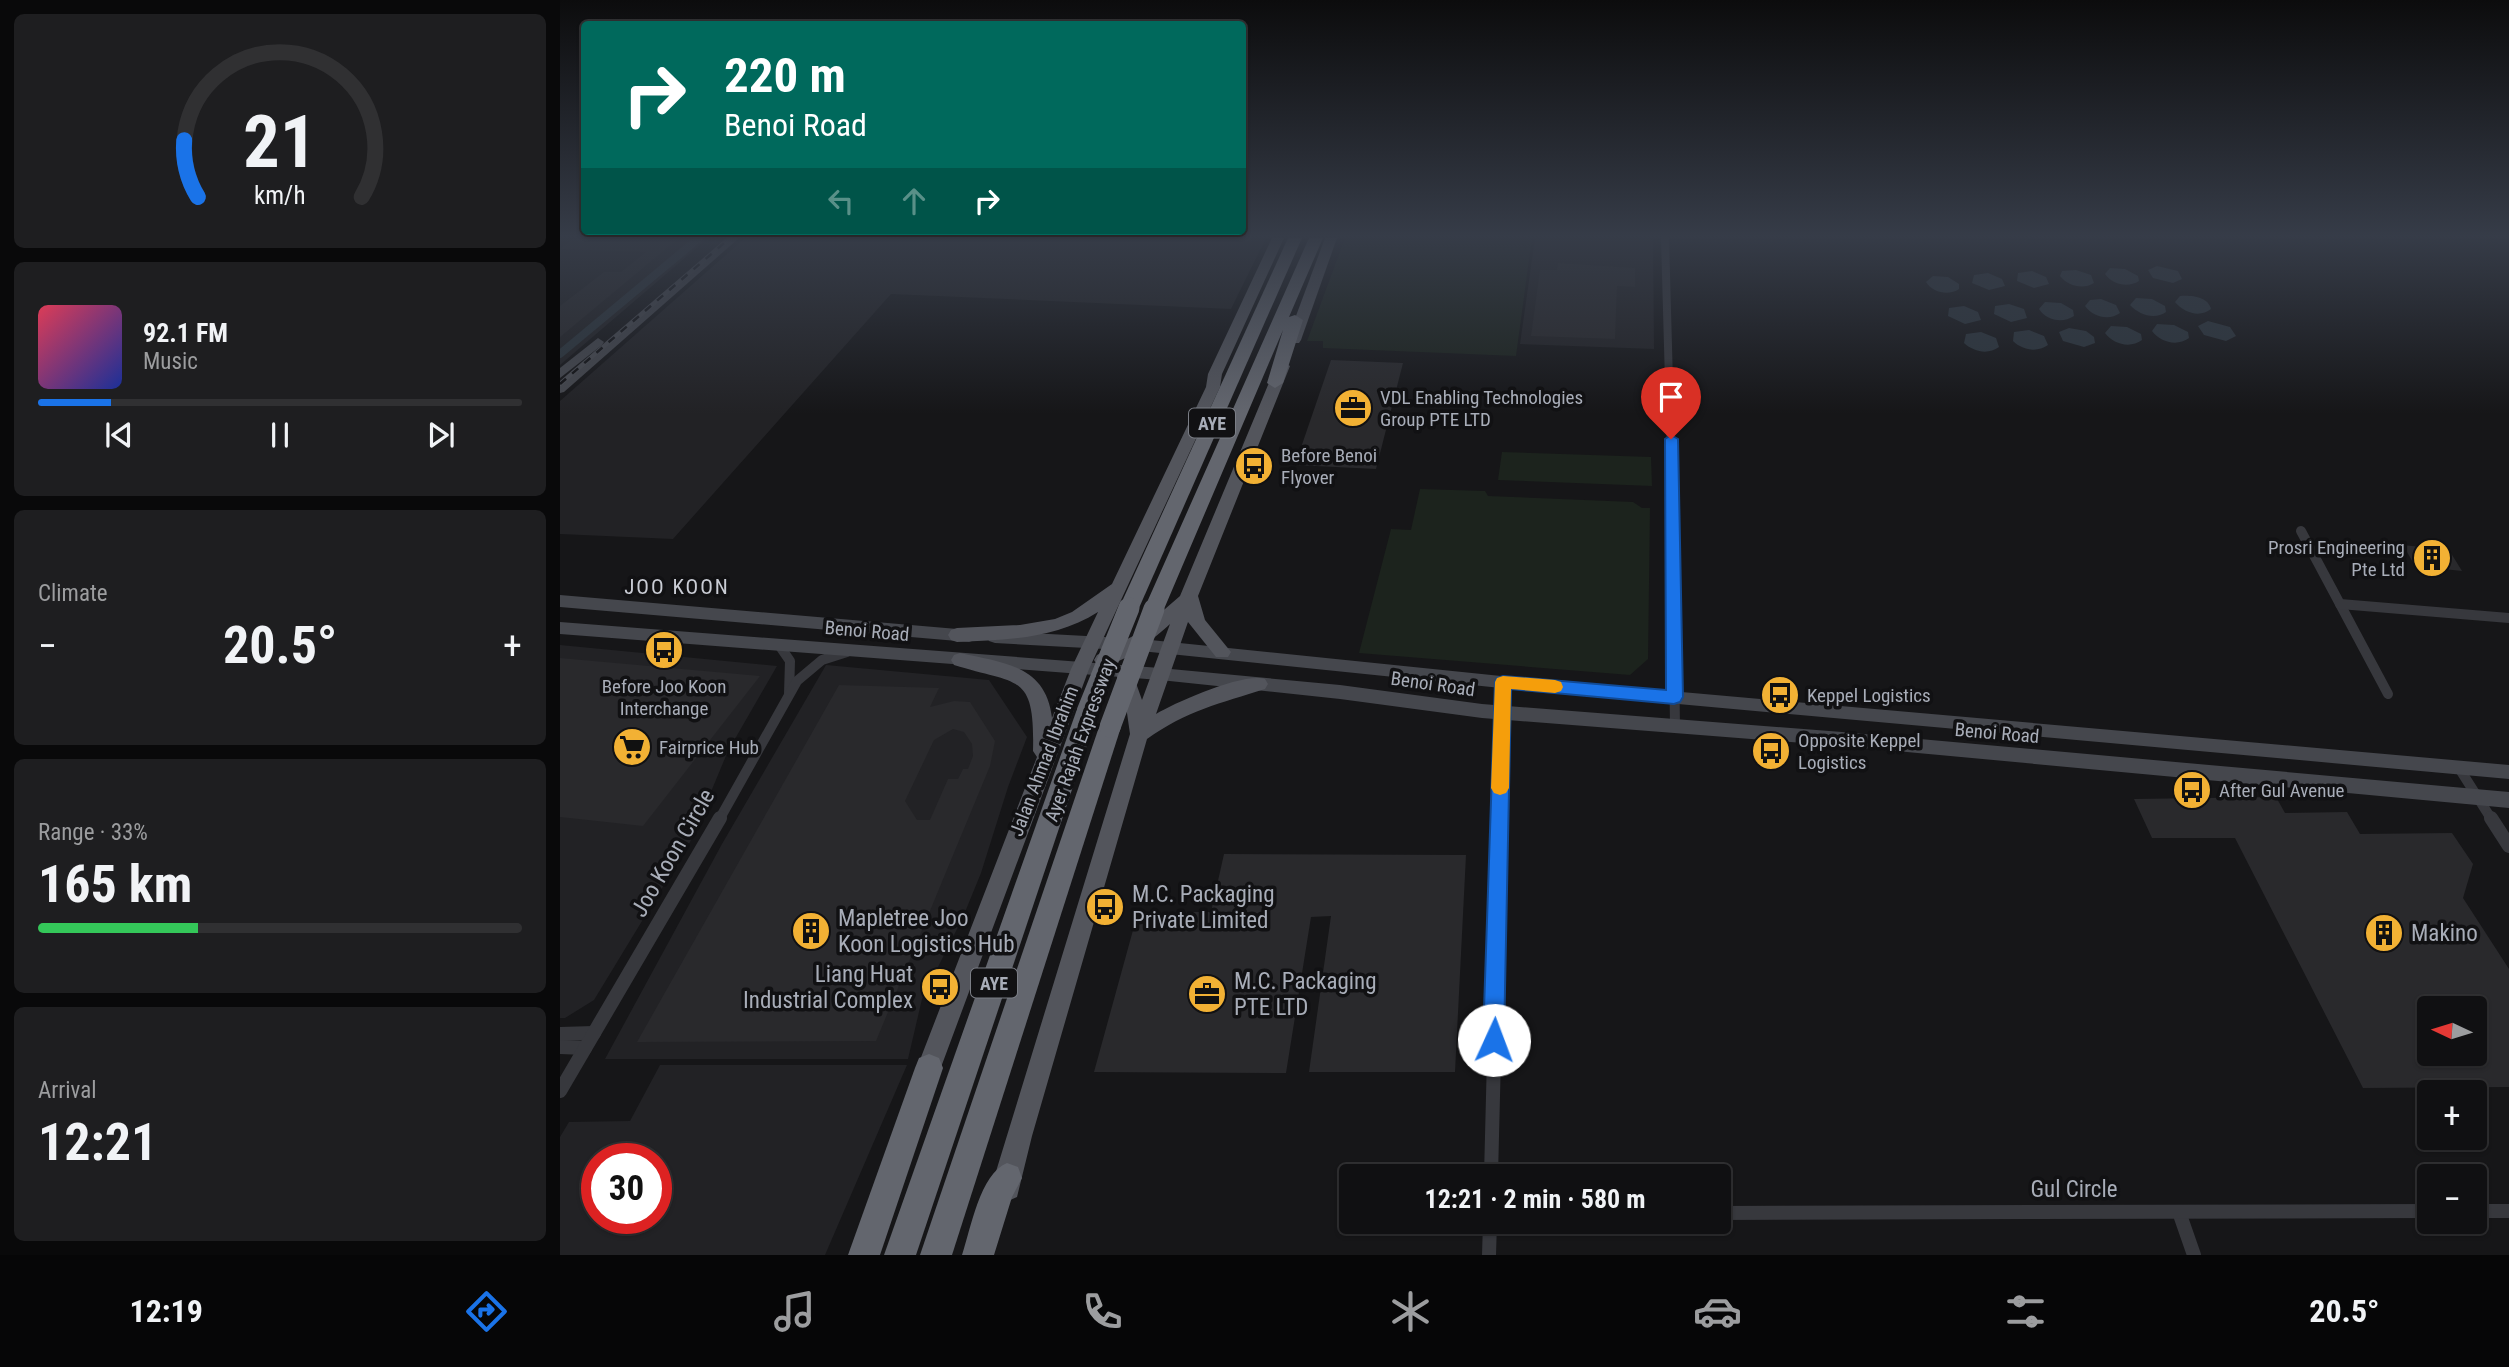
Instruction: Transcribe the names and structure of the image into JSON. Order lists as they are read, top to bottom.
{
  "streets": {
    "highway": ["AYE", "Ayer Rajah Expressway"],
    "main road": ["Benoi Road", "Jalan Ahmad Ibrahim"],
    "street": ["Joo Koon Circle", "Gul Circle"]
  },
  "crossings": [
    ["Benoi Road", "Jalan Ahmad Ibrahim"],
    ["Benoi Road", "Joo Koon Circle"],
    ["Ayer Rajah Expressway", "Jalan Ahmad Ibrahim"]
  ],
  "districts": ["JOO KOON"],
  "places": {
    "office": ["VDL Enabling Technologies Group PTE LTD", "M.C. Packaging PTE LTD"],
    "bus stop": [
      "Before Benoi Flyover",
      "Before Joo Koon Interchange",
      "Keppel Logistics",
      "Opposite Keppel Logistics",
      "After Gul Avenue",
      "M.C. Packaging Private Limited",
      "Liang Huat Industrial Complex"
    ],
    "building": ["Prosri Engineering Pte Ltd", "Mapletree Joo Koon Logistics Hub", "Makino"],
    "supermarket": ["Fairprice Hub"]
  },
  "north": "left",
  "page": {
    "turn": ["220 m", "Benoi Road"],
    "song": ["92.1 FM", "Music"],
    "tile": [
      "Climate",
      ["Range · 33%", "165 km"],
      ["Arrival", "12:21"]
    ],
    "heat": ["−", "20.5°", "+"],
    "map_buttons": ["+", "−"],
    "limit": "30",
    "trip": "12:21 · 2 min · 580 m",
    "tabs": ["12:19", "20.5°"],
    "gauge": ["21", "km/h"]
  }
}
